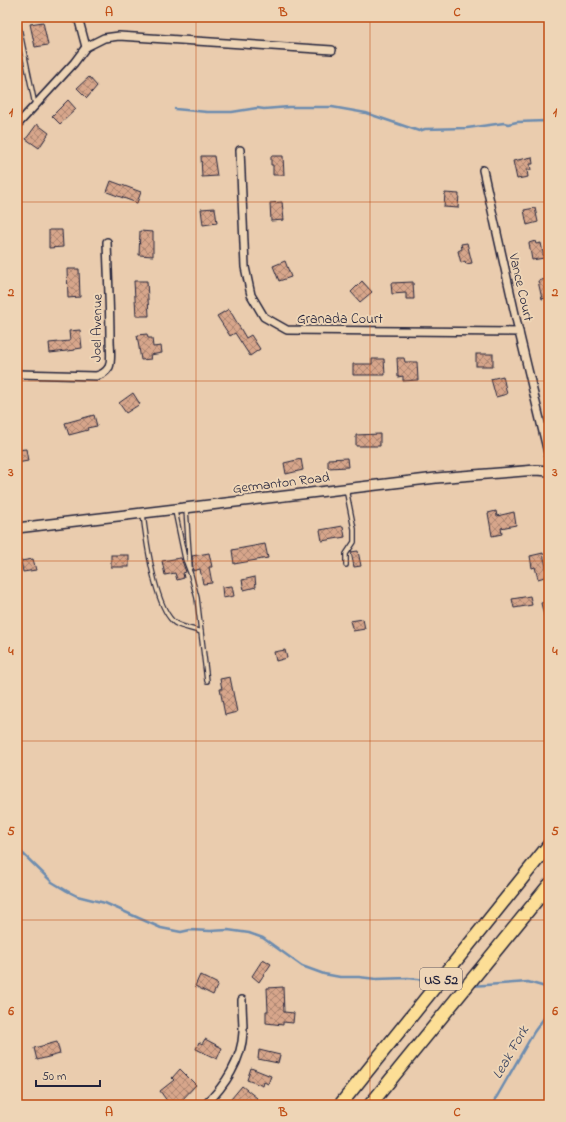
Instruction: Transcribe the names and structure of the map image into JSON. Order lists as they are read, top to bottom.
{
  "streets": {
    "highway": ["US 52"],
    "main road": ["Germanton Road"],
    "street": ["Vance Court", "Granada Court", "Joel Avenue"]
  },
  "crossings": [
    ["Vance Court", "Granada Court"]
  ],
  "water": ["Leak Fork"],
  "scale_bar": "50 m",
  "grid": {
    "columns": ["A", "B", "C"],
    "rows": [
      "1",
      "2",
      "3",
      "4",
      "5",
      "6"
    ]
  }
}
